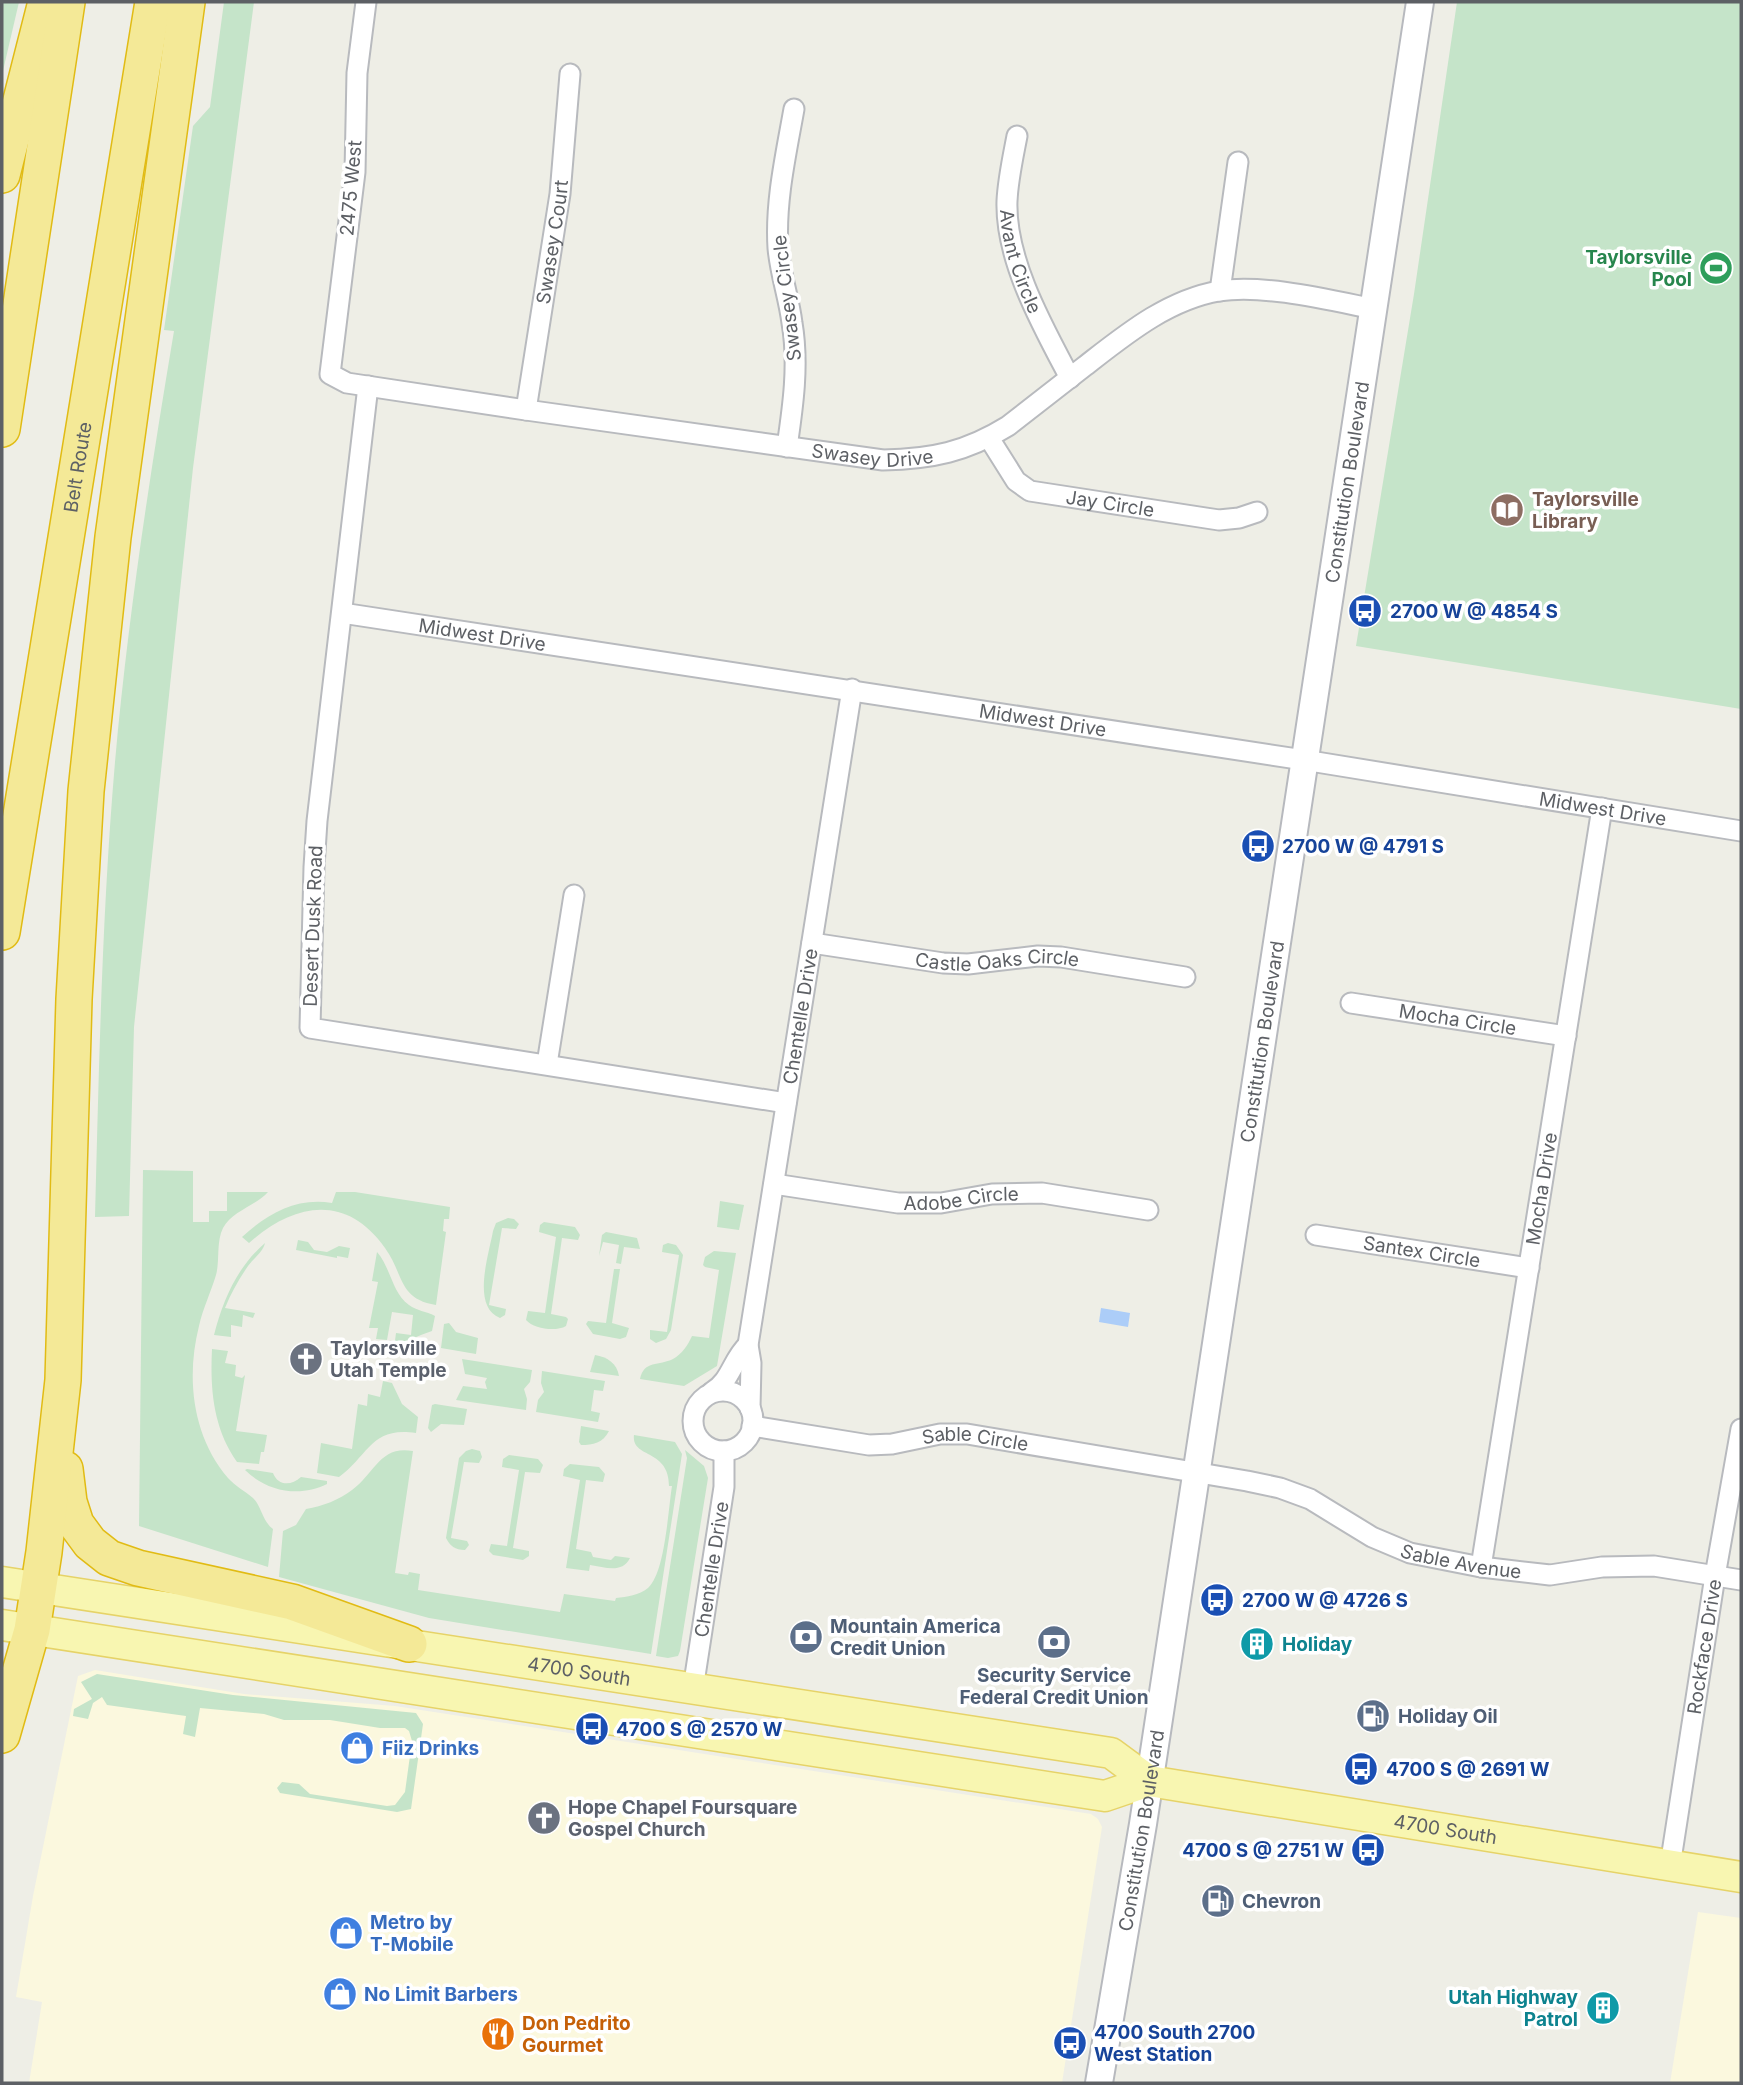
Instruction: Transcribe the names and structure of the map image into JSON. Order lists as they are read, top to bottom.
{
  "streets": {
    "highway": ["Belt Route"],
    "main road": ["Constitution Boulevard", "4700 South"],
    "street": [
      "2475 West",
      "Swasey Court",
      "Avant Circle",
      "Swasey Circle",
      "Swasey Drive",
      "Jay Circle",
      "Midwest Drive",
      "Desert Dusk Road",
      "Castle Oaks Circle",
      "Chentelle Drive",
      "Mocha Circle",
      "Mocha Drive",
      "Adobe Circle",
      "Santex Circle",
      "Sable Circle",
      "Sable Avenue",
      "Rockface Drive"
    ]
  },
  "crossings": [
    ["2475 West", "Swasey Drive"],
    ["Swasey Court", "Swasey Drive"],
    ["Avant Circle", "Swasey Drive"],
    ["Swasey Circle", "Swasey Drive"],
    ["Swasey Drive", "Constitution Boulevard"],
    ["Swasey Drive", "Jay Circle"],
    ["Swasey Drive", "Desert Dusk Road"],
    ["Constitution Boulevard", "Midwest Drive"],
    ["Constitution Boulevard", "Sable Circle"],
    ["Constitution Boulevard", "Sable Avenue"],
    ["Constitution Boulevard", "4700 South"],
    ["Midwest Drive", "Desert Dusk Road"],
    ["Midwest Drive", "Chentelle Drive"],
    ["Midwest Drive", "Mocha Drive"],
    ["Desert Dusk Road", "Chentelle Drive"],
    ["Castle Oaks Circle", "Chentelle Drive"],
    ["Chentelle Drive", "Adobe Circle"],
    ["Chentelle Drive", "Sable Circle"],
    ["Chentelle Drive", "4700 South"],
    ["Mocha Circle", "Mocha Drive"],
    ["Mocha Drive", "Santex Circle"],
    ["Mocha Drive", "Sable Avenue"],
    ["Sable Circle", "Sable Avenue"],
    ["Sable Avenue", "Rockface Drive"],
    ["Rockface Drive", "4700 South"]
  ],
  "places": {
    "sports": ["Taylorsville Pool"],
    "library": ["Taylorsville Library"],
    "bus stop": [
      "2700 W @ 4854 S",
      "2700 W @ 4791 S",
      "2700 W @ 4726 S",
      "4700 S @ 2570 W",
      "4700 S @ 2691 W",
      "4700 S @ 2751 W",
      "4700 South 2700 West Station"
    ],
    "church": ["Taylorsville Utah Temple", "Hope Chapel Foursquare Gospel Church"],
    "bank": ["Mountain America Credit Union", "Security Service Federal Credit Union"],
    "building": ["Holiday", "Utah Highway Patrol"],
    "fuel station": ["Holiday Oil", "Chevron"],
    "shop": ["Fiiz Drinks", "Metro by T-Mobile", "No Limit Barbers"],
    "restaurant": ["Don Pedrito Gourmet"]
  }
}
